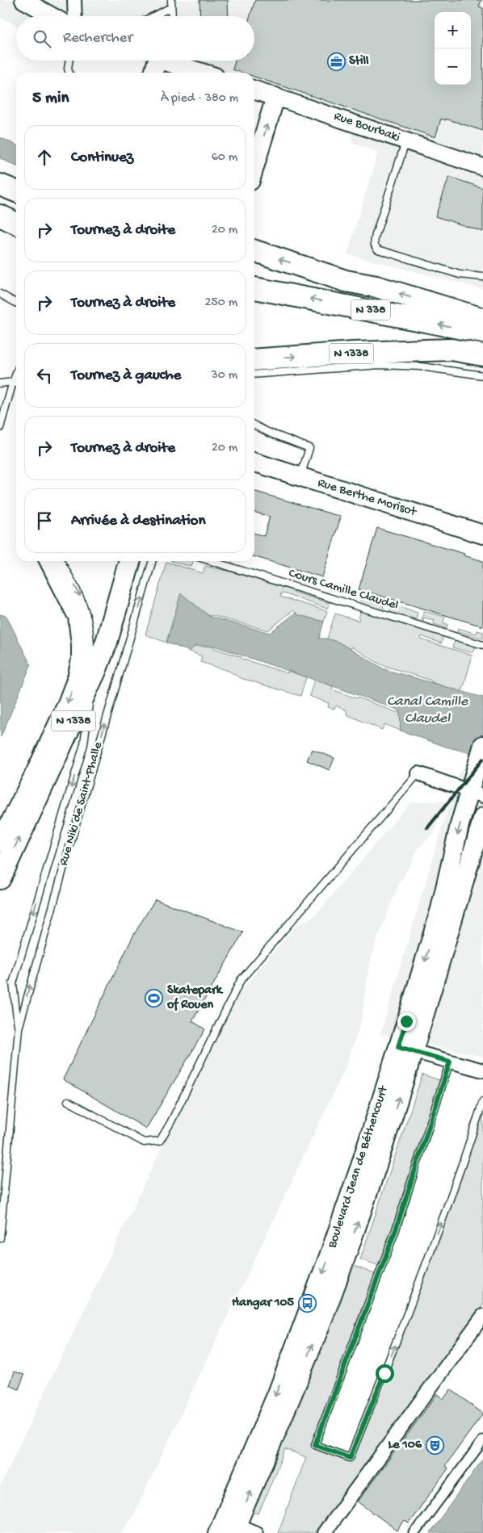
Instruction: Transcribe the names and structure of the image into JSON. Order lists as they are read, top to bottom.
{
  "streets": {
    "highway": ["N 338", "N 1338"],
    "main road": ["Rue Bourbaki", "Rue Berthe Morisot", "Boulevard Jean de Béthencourt"],
    "lane": ["Cours Camille Claudel", "Rue Niki de Saint-Phalle"]
  },
  "crossings": [
    ["N 1338", "Rue Niki de Saint-Phalle"]
  ],
  "water": ["Canal Camille Claudel"],
  "places": {
    "office": ["Still"],
    "sports": ["Skatepark of Rouen"],
    "bus stop": ["Hangar 105"],
    "theatre": ["Le 106"]
  },
  "page": {
    "map_buttons": ["+", "−"],
    "search": "Rechercher",
    "heading": ["5 min", "À pied · 380 m"],
    "list": [
      ["Continuez", "60 m"],
      ["Tournez à droite", "20 m"],
      ["Tournez à droite", "250 m"],
      ["Tournez à gauche", "30 m"],
      ["Tournez à droite", "20 m"],
      "Arrivée à destination"
    ]
  }
}
